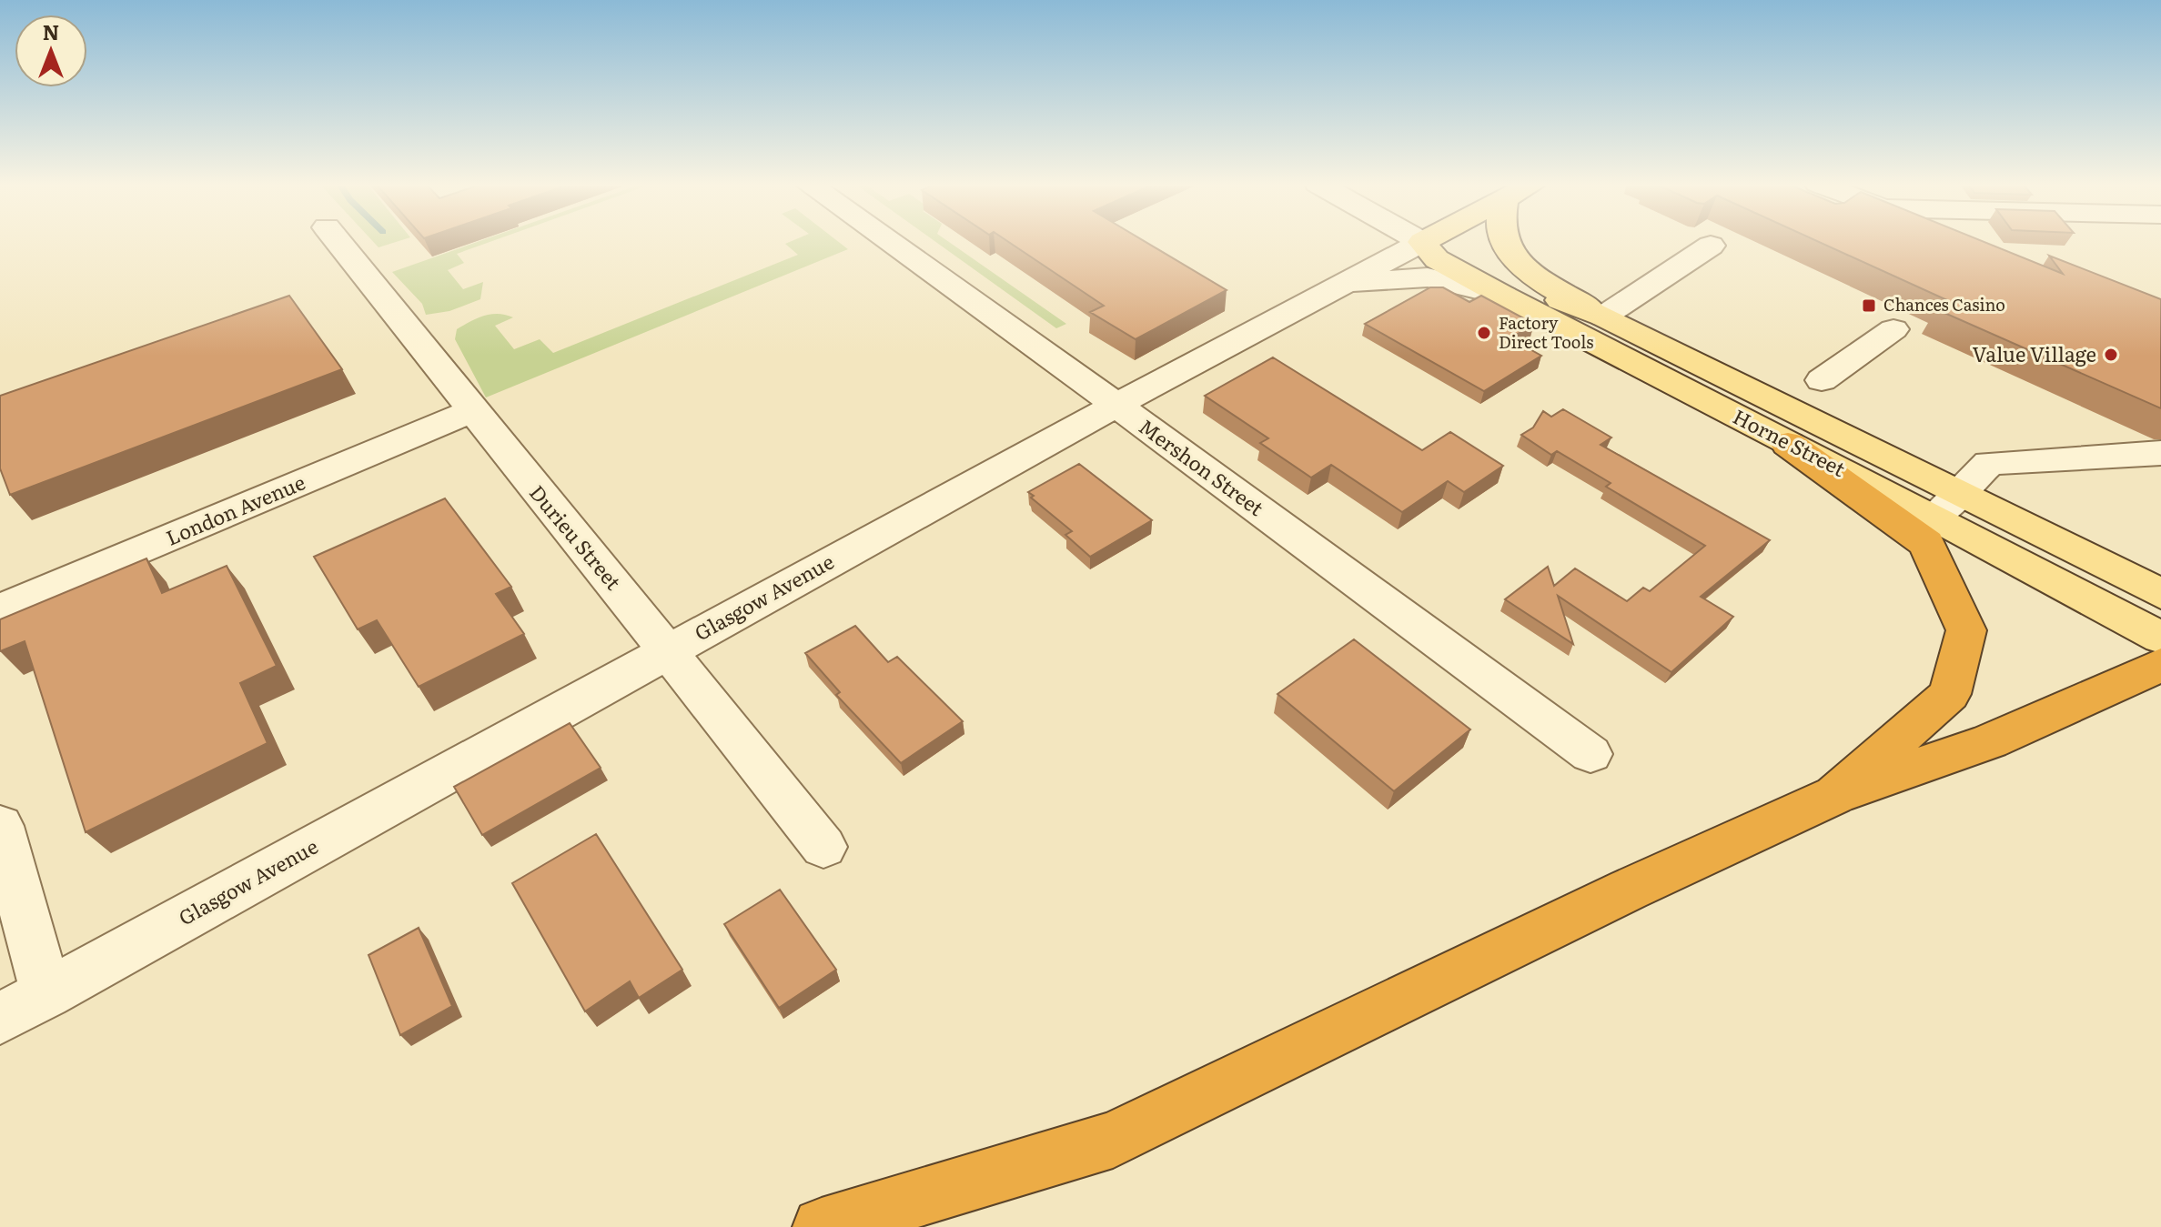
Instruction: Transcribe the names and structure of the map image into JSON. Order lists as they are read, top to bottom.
{
  "streets": {
    "main road": ["Horne Street"],
    "street": [
      "Mershon Street",
      "London Avenue",
      "Durieu Street",
      "Glasgow Avenue"
    ]
  },
  "crossings": [
    ["Horne Street", "Glasgow Avenue"],
    ["Mershon Street", "Glasgow Avenue"],
    ["London Avenue", "Durieu Street"],
    ["Durieu Street", "Glasgow Avenue"]
  ],
  "places": {
    "transit": ["Chances Casino"],
    "other": ["Factory Direct Tools", "Value Village"]
  },
  "north": "top"
}
